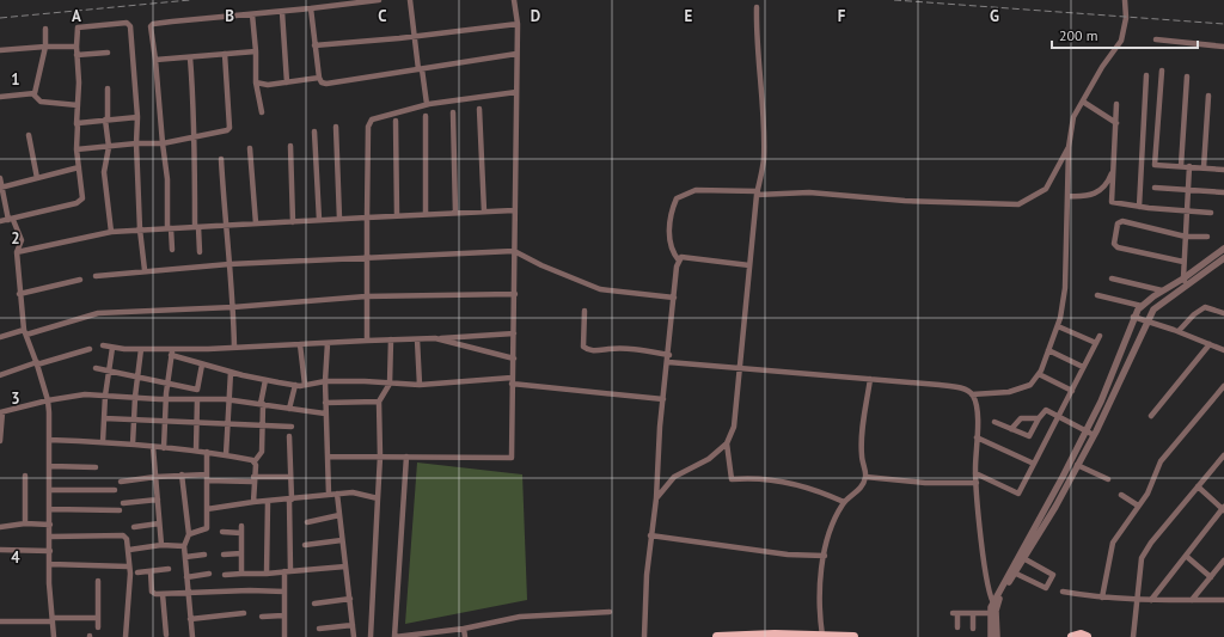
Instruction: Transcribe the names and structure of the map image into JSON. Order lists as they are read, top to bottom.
{
  "scale_bar": "200 m",
  "grid": {
    "columns": [
      "A",
      "B",
      "C",
      "D",
      "E",
      "F",
      "G"
    ],
    "rows": [
      "1",
      "2",
      "3",
      "4"
    ]
  }
}
